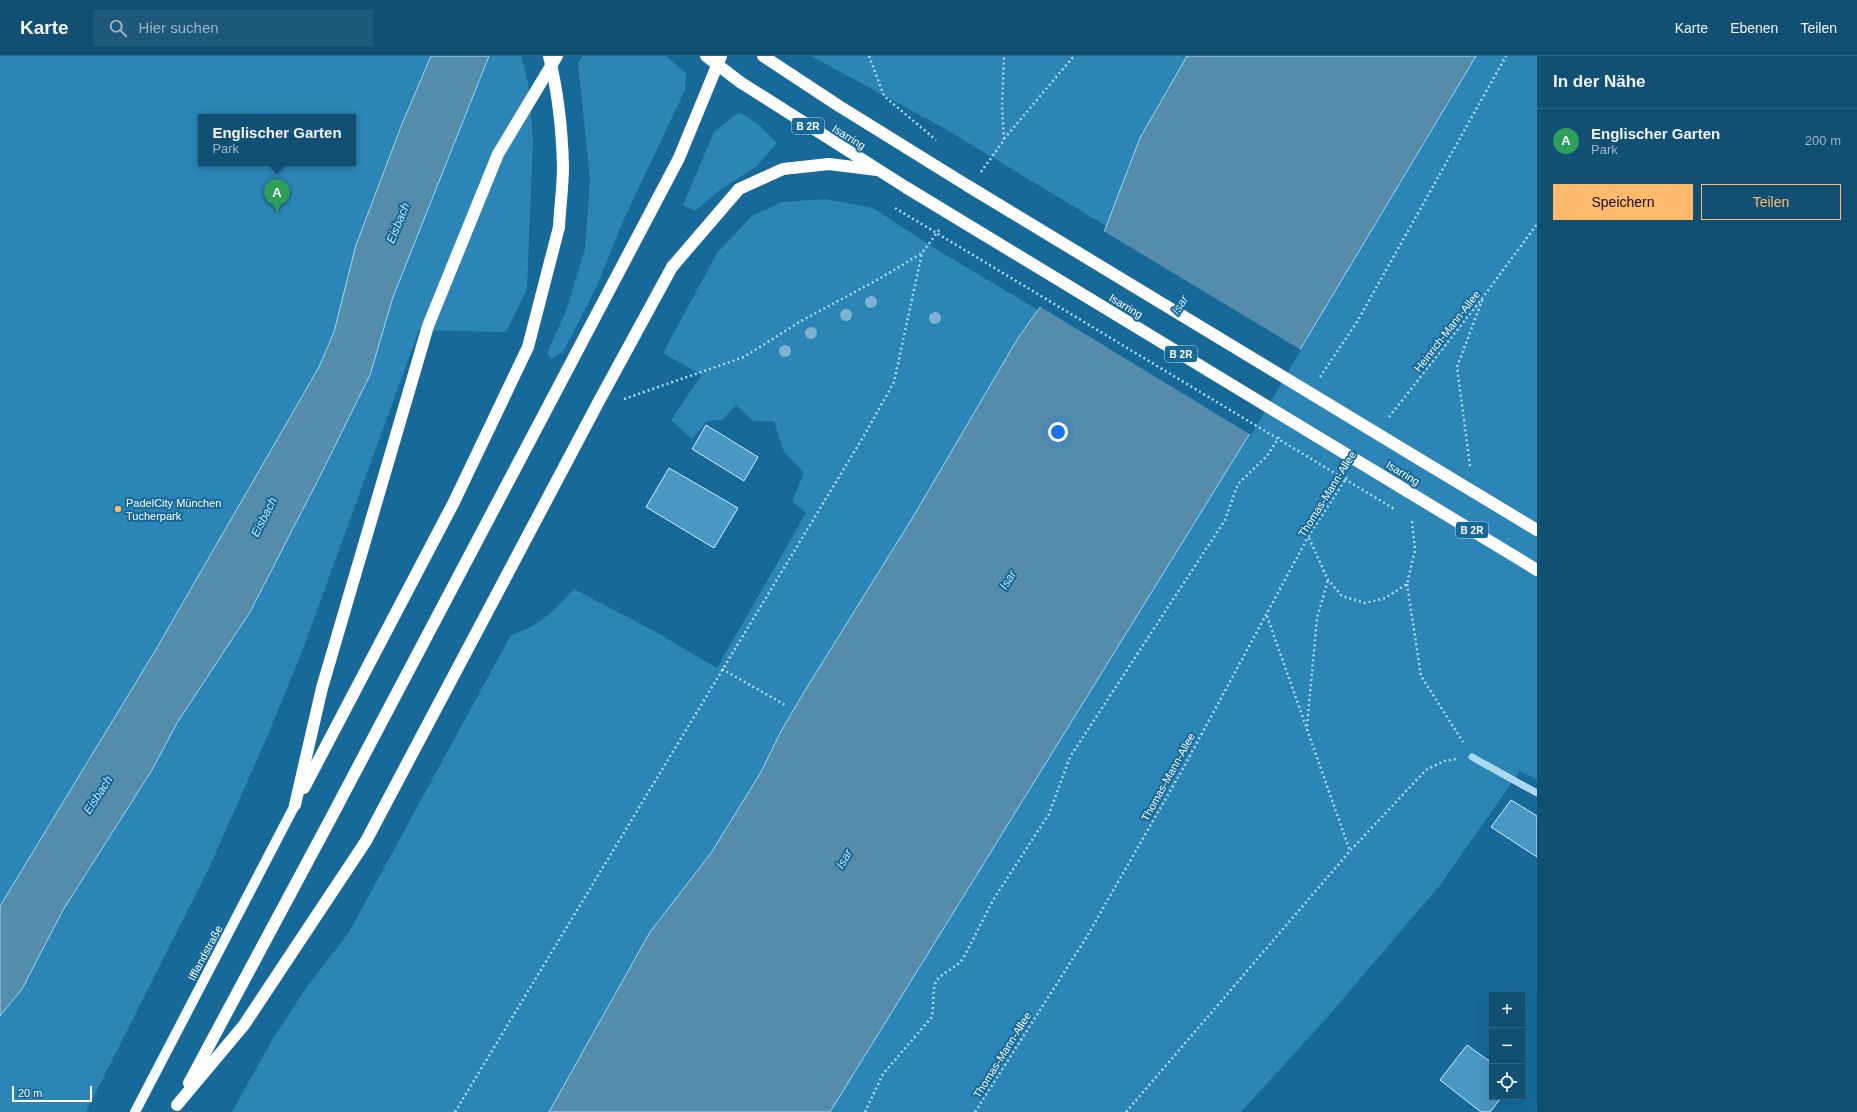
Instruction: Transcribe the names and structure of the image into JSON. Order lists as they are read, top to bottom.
{
  "streets": {
    "highway": ["B 2R", "Isarring"],
    "main road": ["Ifflandstraße"],
    "path": ["Heinrich-Mann-Allee", "Thomas-Mann-Allee"]
  },
  "water": ["Eisbach", "Isar"],
  "places": ["PadelCity München Tucherpark"],
  "scale_bar": "20 m",
  "page": {
    "header": "Karte",
    "search": "Hier suchen",
    "nav": ["Karte", "Ebenen", "Teilen"],
    "heading": "In der Nähe",
    "list": [
      {
        "mark": "A",
        "name": "Englischer Garten",
        "note": "Park",
        "value": "200 m"
      }
    ],
    "popup": ["Englischer Garten", "Park"],
    "buttons": ["Speichern", "Teilen"],
    "pins": "A",
    "map_buttons": ["+", "−"],
    "scale": "20 m"
  }
}
